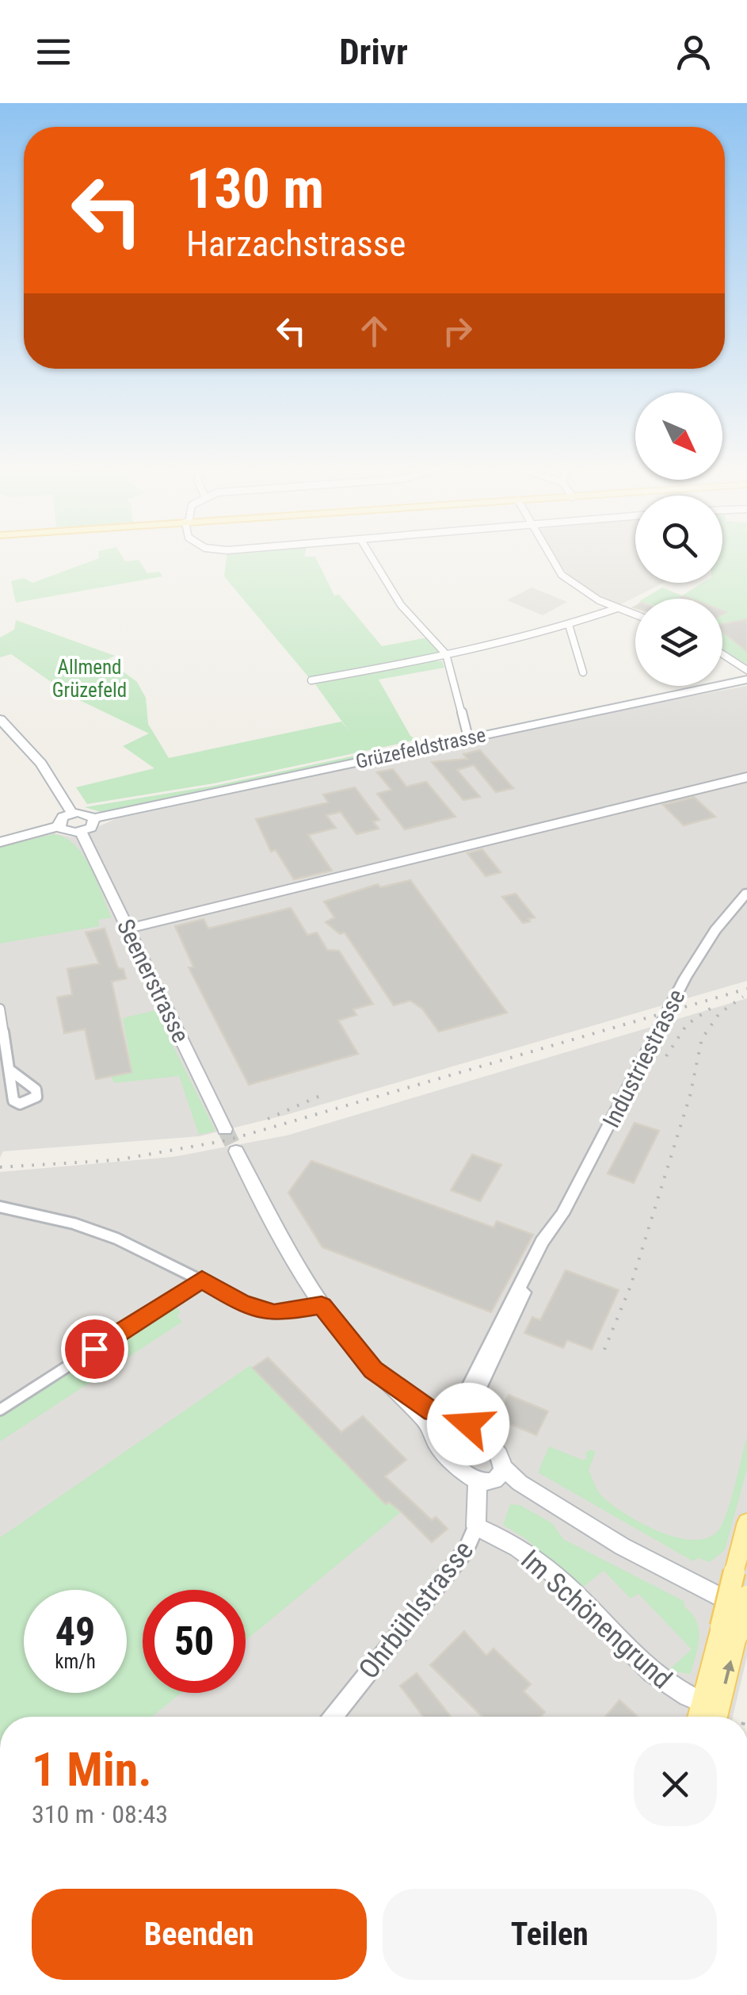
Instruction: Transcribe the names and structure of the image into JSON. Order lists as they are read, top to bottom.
{
  "streets": {
    "main road": [
      "Grüzefeldstrasse",
      "Seenerstrasse",
      "Ohrbühlstrasse",
      "Im Schönengrund"
    ],
    "street": ["Industriestrasse"]
  },
  "crossings": [
    ["Ohrbühlstrasse", "Im Schönengrund"]
  ],
  "parks": ["Allmend Grüzefeld"],
  "north": "bottom right",
  "page": {
    "header": "Drivr",
    "turn": ["130 m", "Harzachstrasse"],
    "speed": "49 km/h",
    "limit": "50",
    "heading": ["1 Min.", "310 m · 08:43"],
    "buttons": ["Beenden", "Teilen"]
  }
}
